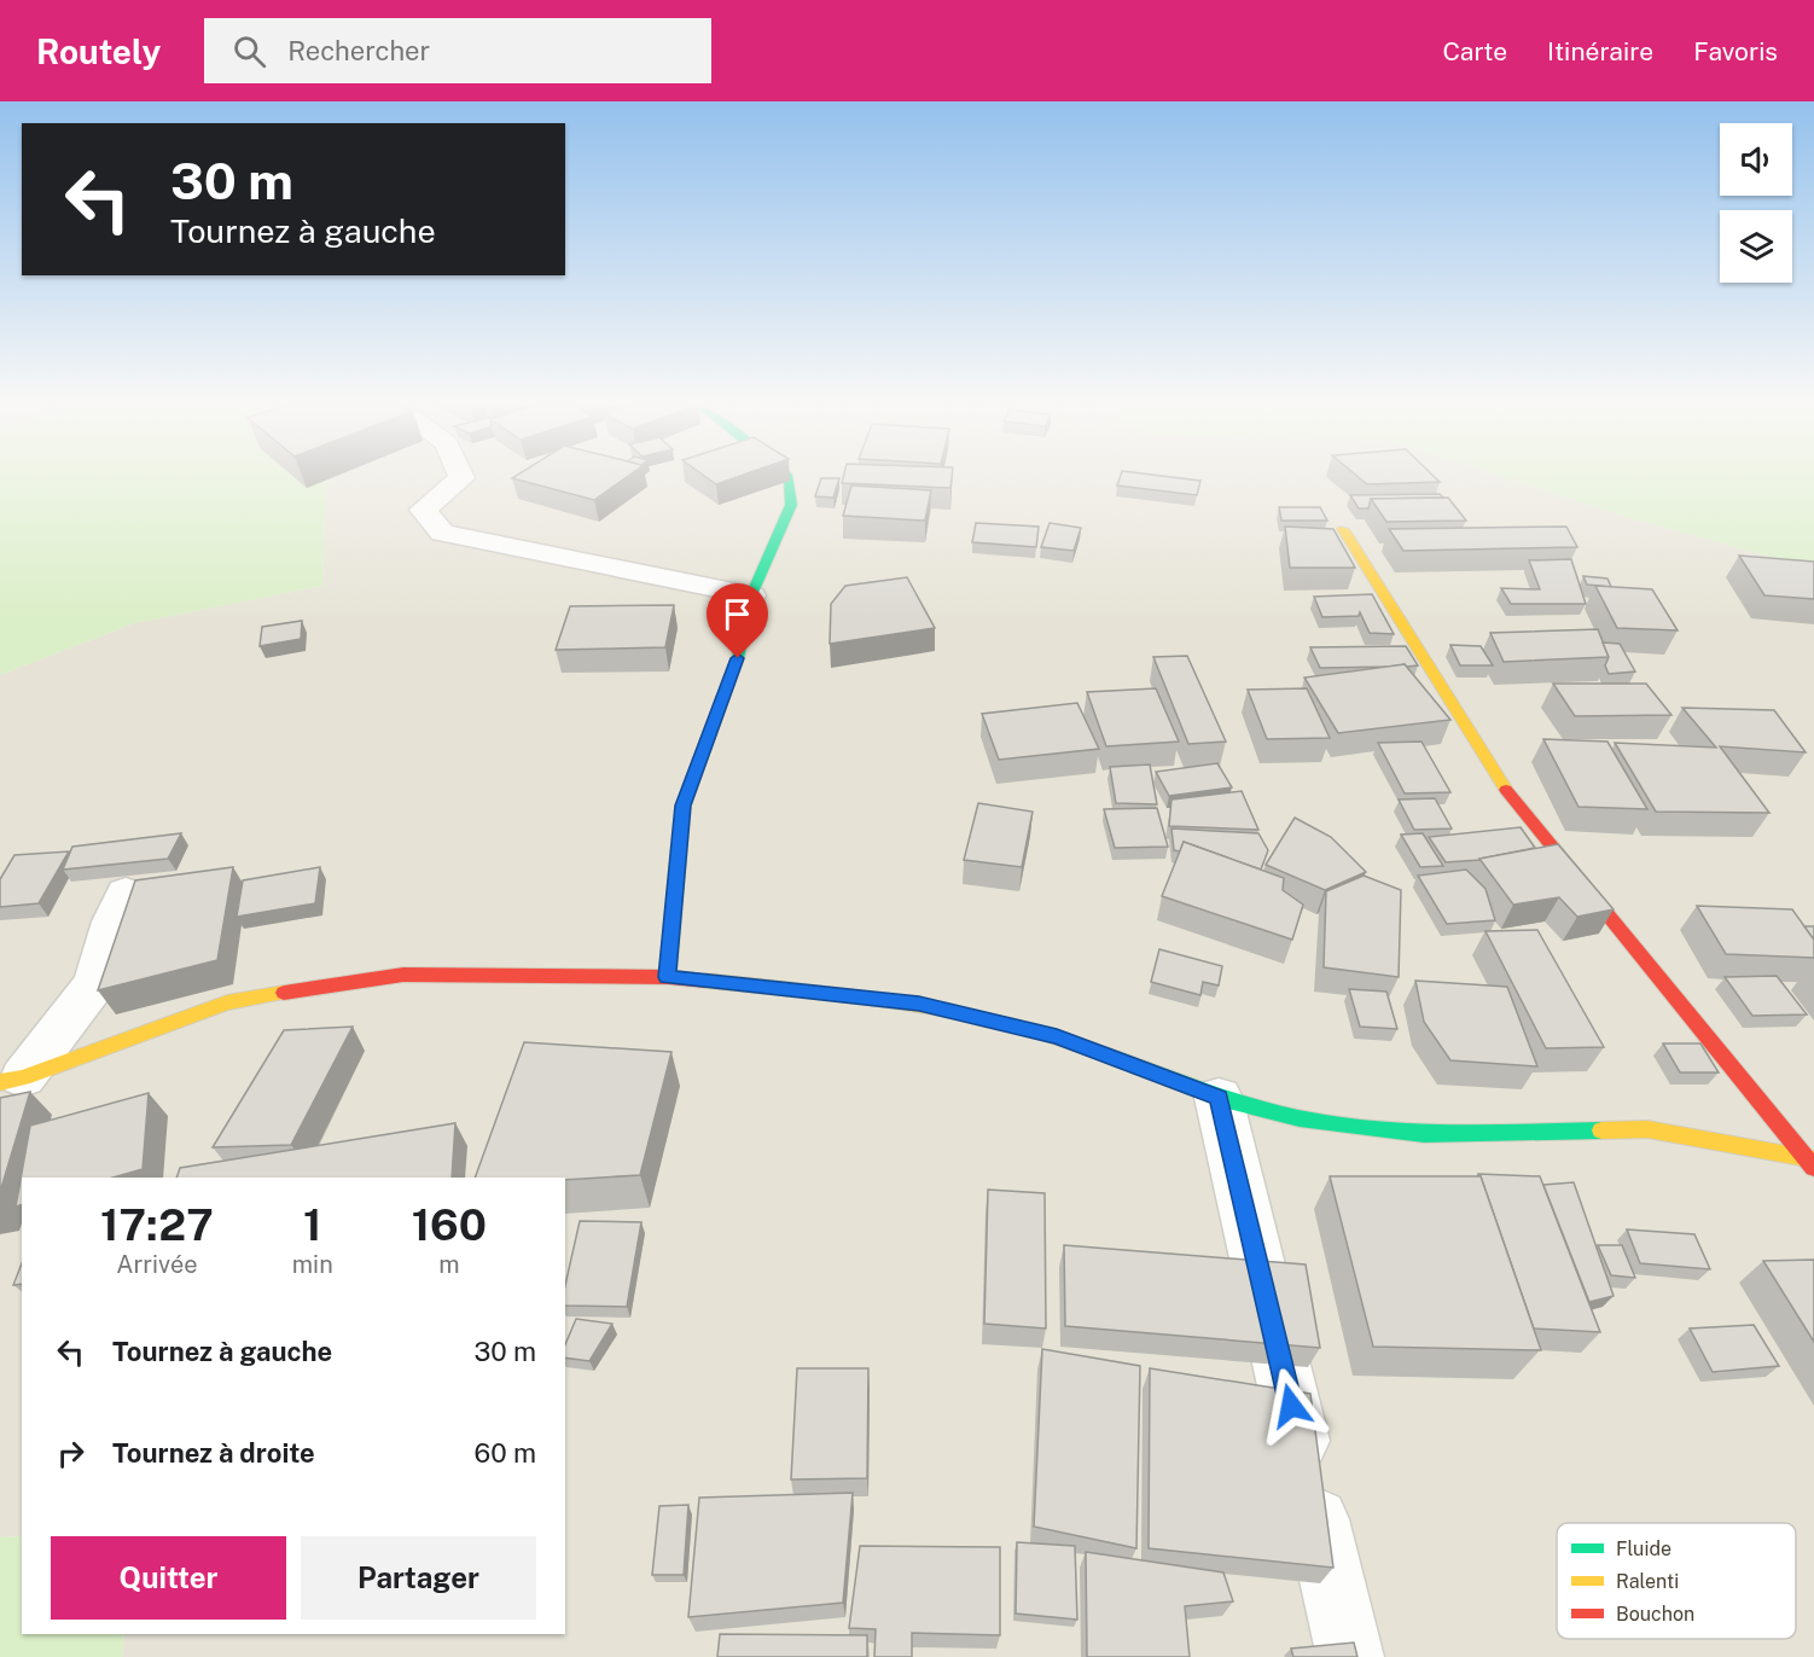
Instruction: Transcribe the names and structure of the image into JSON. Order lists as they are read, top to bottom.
{
  "legend": ["Fluide", "Ralenti", "Bouchon"],
  "page": {
    "header": "Routely",
    "search": "Rechercher",
    "nav": ["Carte", "Itinéraire", "Favoris"],
    "turn": ["30 m", "Tournez à gauche"],
    "eta": [
      "17:27",
      "Arrivée",
      "1",
      "min",
      "160",
      "m"
    ],
    "list": [
      {
        "name": "Tournez à gauche",
        "value": "30 m"
      },
      {
        "name": "Tournez à droite",
        "value": "60 m"
      }
    ],
    "buttons": ["Quitter", "Partager"]
  }
}
